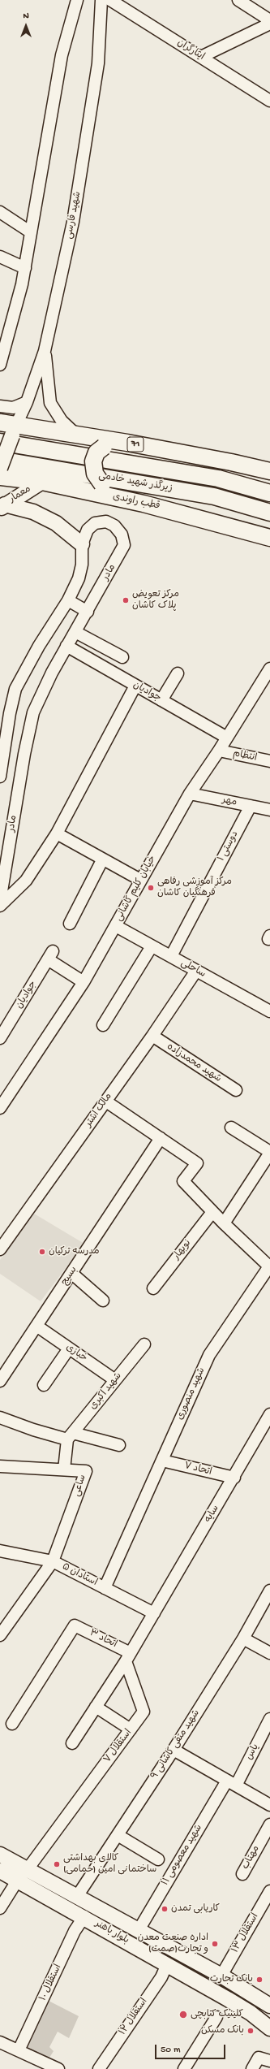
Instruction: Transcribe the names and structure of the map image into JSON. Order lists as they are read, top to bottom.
{
  "streets": {
    "highway": ["71", "زیرگذر شهید خادمی", "قطب راوندی"],
    "main road": ["معمار", "بلوار باهنر"],
    "street": [
      "ایثارگران",
      "شهید فارسی",
      "مادر",
      "جوادیان",
      "انتظام",
      "مهر",
      "دوستی ۱",
      "خیابان کلیم کاشانی",
      "ساحلی",
      "شهید محمدزاده",
      "مالک اشتر",
      "نوبهار",
      "بسیج",
      "خبازی",
      "شهید اکبری",
      "شهید منصوری",
      "اتحاد ۷",
      "ساعی",
      "سایه",
      "استادان ۵",
      "اتحاد ۳",
      "شهید متقی کاشانی ۹",
      "استقلال ۷",
      "یاس",
      "شهید معصومی ۱۱",
      "مهتاب",
      "استقلال ۱۳",
      "استقلال ۱۰",
      "استقلال ۱۲"
    ]
  },
  "crossings": [
    ["شهید فارسی", "71"],
    ["شهید فارسی", "زیرگذر شهید خادمی"],
    ["71", "زیرگذر شهید خادمی"],
    ["معمار", "قطب راوندی"],
    ["مادر", "جوادیان"],
    ["جوادیان", "خیابان کلیم کاشانی"],
    ["انتظام", "خیابان کلیم کاشانی"],
    ["مهر", "دوستی ۱"],
    ["مهر", "خیابان کلیم کاشانی"],
    ["دوستی ۱", "ساحلی"],
    ["خیابان کلیم کاشانی", "ساحلی"],
    ["ساحلی", "مالک اشتر"],
    ["شهید محمدزاده", "مالک اشتر"],
    ["بسیج", "خبازی"],
    ["خبازی", "شهید اکبری"],
    ["شهید منصوری", "اتحاد ۷"],
    ["شهید منصوری", "استادان ۵"],
    ["اتحاد ۷", "سایه"],
    ["ساعی", "استادان ۵"],
    ["سایه", "استادان ۵"],
    ["اتحاد ۳", "استقلال ۷"],
    ["شهید متقی کاشانی ۹", "بلوار باهنر"],
    ["استقلال ۷", "بلوار باهنر"],
    ["یاس", "شهید معصومی ۱۱"],
    ["شهید معصومی ۱۱", "بلوار باهنر"],
    ["بلوار باهنر", "استقلال ۱۳"],
    ["بلوار باهنر", "استقلال ۱۰"],
    ["بلوار باهنر", "استقلال ۱۲"]
  ],
  "places": [
    "مرکز تعویض پلاک کاشان",
    "مرکز آموزشی رفاهی فرهنگیان کاشان",
    "مدرسه ترکیان",
    "کالای بهداشتی ساختمانی امین (حمامی)",
    "کاریابی تمدن",
    "اداره صنعت معدن و تجارت(صمت)",
    "بانک تجارت",
    "کلینیک کتابچی",
    "بانک مسکن"
  ],
  "scale_bar": "50 m",
  "north": "top"
}
